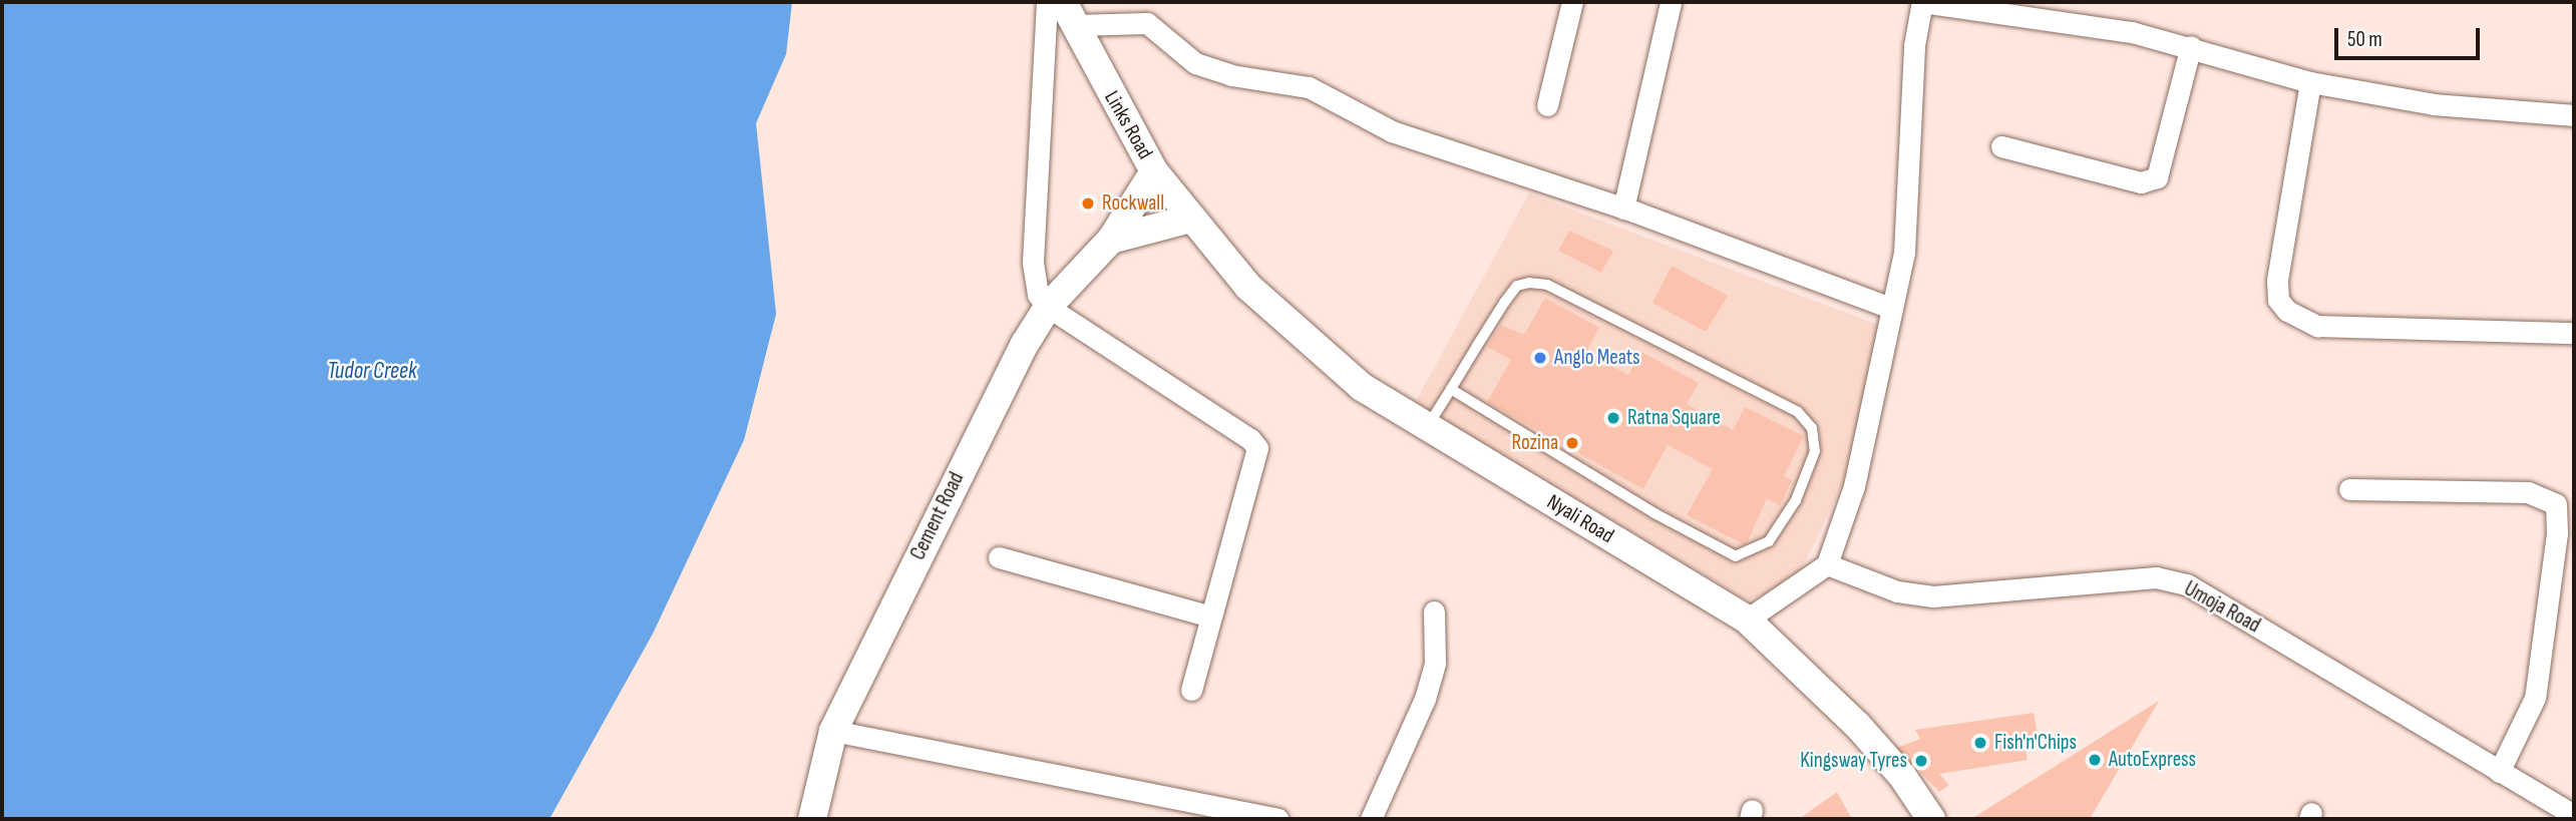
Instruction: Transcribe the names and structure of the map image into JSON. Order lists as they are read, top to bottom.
{
  "streets": {
    "main road": ["Links Road", "Cement Road", "Nyali Road"],
    "street": ["Umoja Road"]
  },
  "crossings": [
    ["Links Road", "Cement Road"],
    ["Links Road", "Nyali Road"]
  ],
  "water": ["Tudor Creek"],
  "places": [
    "Rockwall",
    "Anglo Meats",
    "Ratna Square",
    "Rozina",
    "Fish'n'Chips",
    "AutoExpress",
    "Kingsway Tyres"
  ],
  "scale_bar": "50 m"
}
